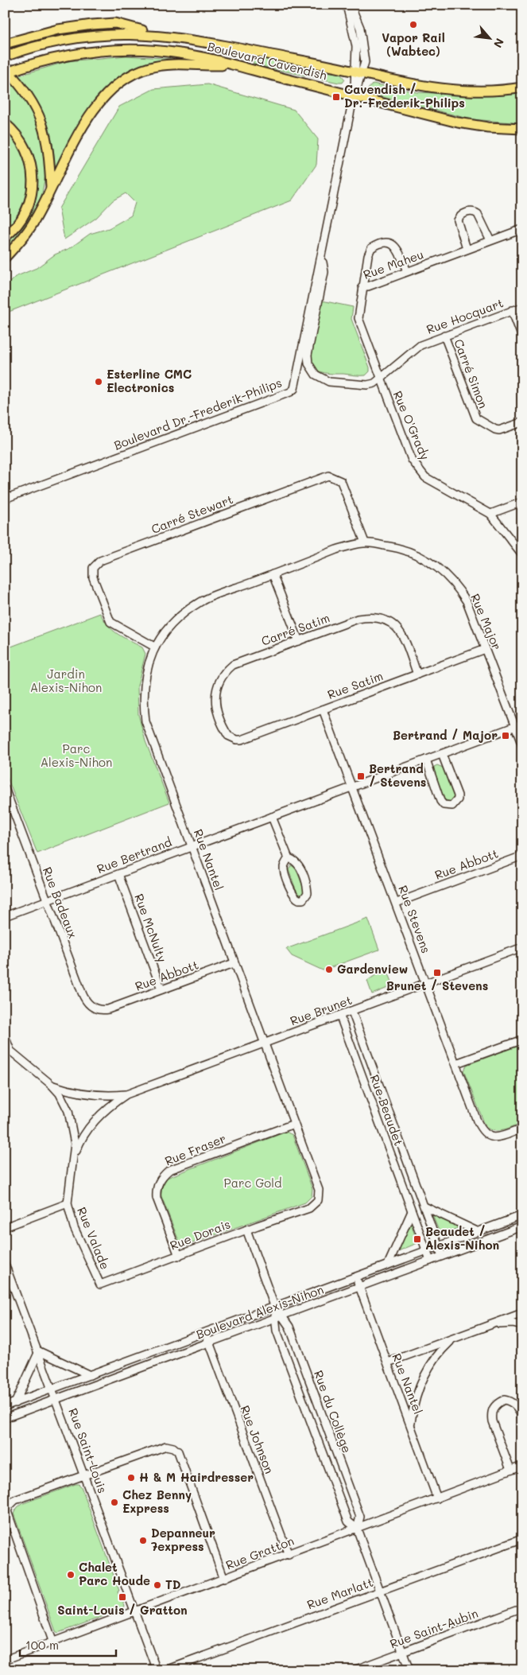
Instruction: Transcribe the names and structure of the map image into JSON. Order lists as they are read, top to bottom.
{
  "streets": {
    "main road": ["Boulevard Cavendish"],
    "street": [
      "Rue Maheu",
      "Rue Hocquart",
      "Carré Simon",
      "Boulevard Dr.-Frederik-Philips",
      "Rue O'Grady",
      "Carré Stewart",
      "Rue Major",
      "Carré Satim",
      "Rue Satim",
      "Rue Bertrand",
      "Rue Nantel",
      "Rue Abbott",
      "Rue Badeaux",
      "Rue Stevens",
      "Rue McNulty",
      "Rue Brunet",
      "Rue Beaudet",
      "Rue Fraser",
      "Rue Dorais",
      "Rue Valade",
      "Boulevard Alexis-Nihon",
      "Rue du Collège",
      "Rue Johnson",
      "Rue Saint-Louis",
      "Rue Gratton",
      "Rue Marlatt",
      "Rue Saint-Aubin"
    ]
  },
  "crossings": [
    ["Boulevard Cavendish", "Boulevard Dr.-Frederik-Philips"],
    ["Rue Maheu", "Rue Hocquart"],
    ["Rue Maheu", "Rue O'Grady"],
    ["Rue Hocquart", "Carré Simon"],
    ["Rue Hocquart", "Rue O'Grady"],
    ["Boulevard Dr.-Frederik-Philips", "Rue O'Grady"],
    ["Carré Stewart", "Rue Major"],
    ["Carré Stewart", "Rue Nantel"],
    ["Rue Major", "Rue Satim"],
    ["Rue Major", "Rue Bertrand"],
    ["Rue Major", "Rue Nantel"],
    ["Carré Satim", "Rue Satim"],
    ["Rue Satim", "Rue Stevens"],
    ["Rue Bertrand", "Rue Nantel"],
    ["Rue Bertrand", "Rue Badeaux"],
    ["Rue Bertrand", "Rue Stevens"],
    ["Rue Bertrand", "Rue McNulty"],
    ["Rue Nantel", "Rue Abbott"],
    ["Rue Nantel", "Rue Brunet"],
    ["Rue Nantel", "Rue Fraser"],
    ["Rue Nantel", "Rue Dorais"],
    ["Rue Nantel", "Boulevard Alexis-Nihon"],
    ["Rue Nantel", "Rue Gratton"],
    ["Rue Abbott", "Rue Badeaux"],
    ["Rue Abbott", "Rue Stevens"],
    ["Rue Abbott", "Rue McNulty"],
    ["Rue Stevens", "Rue Brunet"],
    ["Rue Brunet", "Rue Beaudet"],
    ["Rue Brunet", "Rue Valade"],
    ["Rue Beaudet", "Boulevard Alexis-Nihon"],
    ["Rue Fraser", "Rue Dorais"],
    ["Rue Dorais", "Rue Valade"],
    ["Rue Dorais", "Rue du Collège"],
    ["Boulevard Alexis-Nihon", "Rue du Collège"],
    ["Boulevard Alexis-Nihon", "Rue Johnson"],
    ["Boulevard Alexis-Nihon", "Rue Saint-Louis"],
    ["Rue du Collège", "Rue Gratton"],
    ["Rue du Collège", "Rue Marlatt"],
    ["Rue du Collège", "Rue Saint-Aubin"],
    ["Rue Johnson", "Rue Gratton"],
    ["Rue Saint-Louis", "Rue Gratton"]
  ],
  "parks": ["Jardin Alexis-Nihon", "Parc Alexis-Nihon", "Parc Gold"],
  "places": {
    "other": [
      "Vapor Rail (Wabtec)",
      "Esterline CMC Electronics",
      "Gardenview",
      "H & M Hairdresser",
      "Chez Benny Express",
      "Depanneur 7express",
      "Chalet Parc Houde",
      "TD"
    ],
    "transit": [
      "Cavendish / Dr.-Frederik-Philips",
      "Bertrand / Major",
      "Bertrand / Stevens",
      "Brunet / Stevens",
      "Beaudet / Alexis-Nihon",
      "Saint-Louis / Gratton"
    ]
  },
  "scale_bar": "100 m",
  "north": "bottom right"
}
